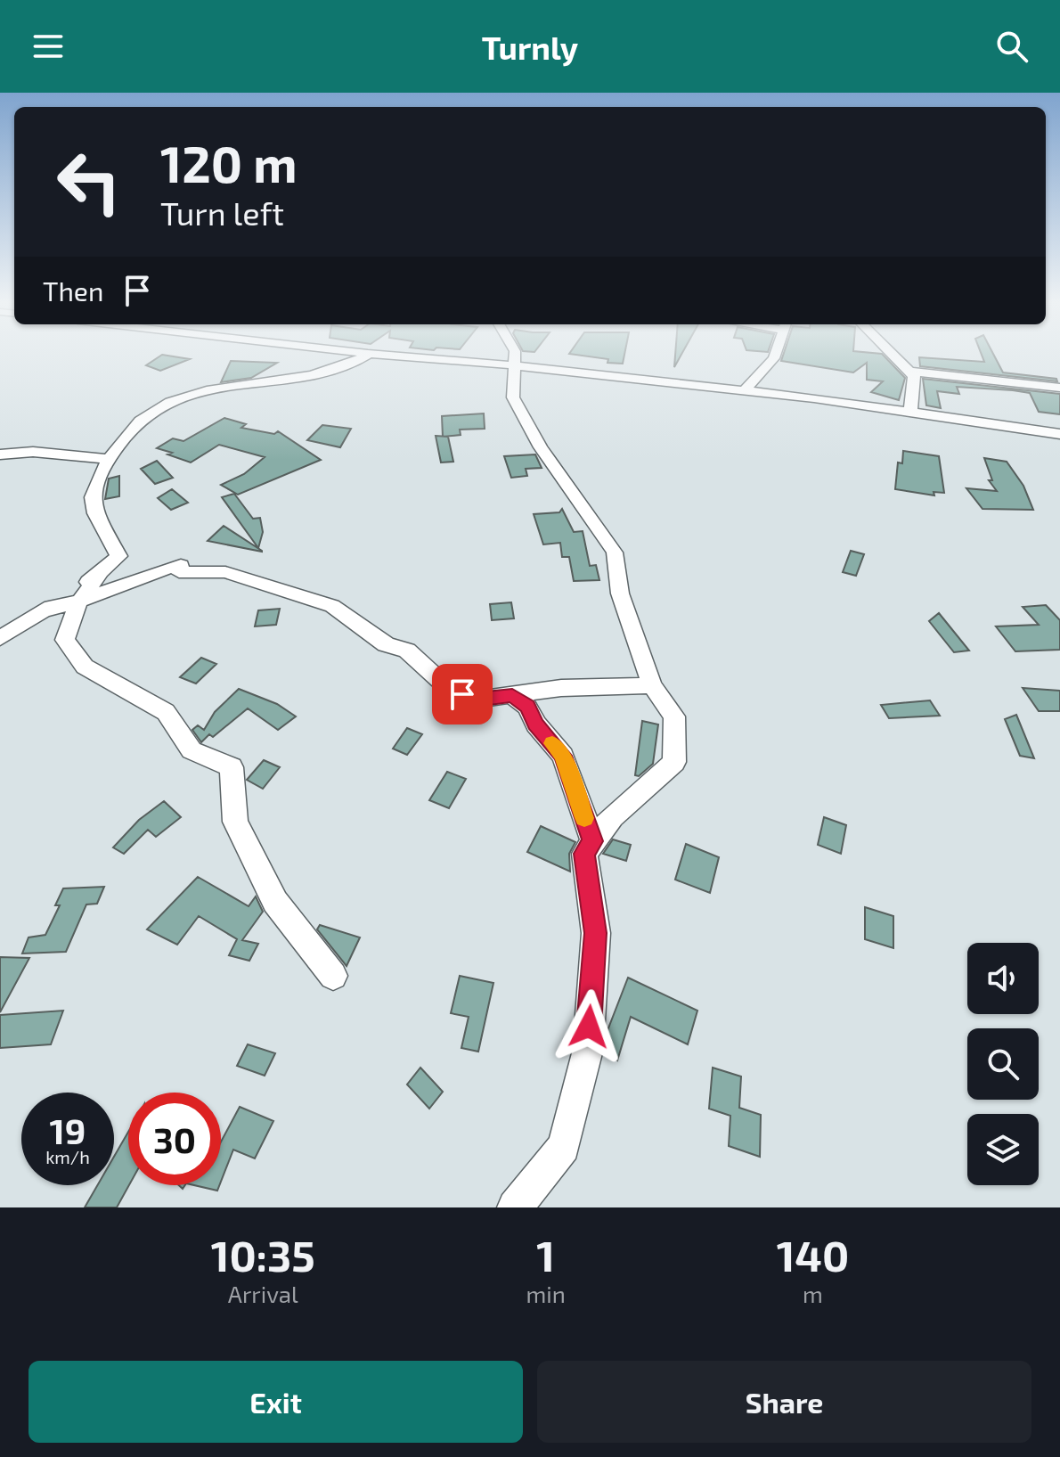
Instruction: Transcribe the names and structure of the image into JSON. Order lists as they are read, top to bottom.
{
  "page": {
    "header": "Turnly",
    "turn": ["120 m", "Turn left"],
    "then": "Then",
    "speed": "19 km/h",
    "limit": "30",
    "eta": [
      "10:35",
      "Arrival",
      "1",
      "min",
      "140",
      "m"
    ],
    "buttons": ["Exit", "Share"]
  }
}
